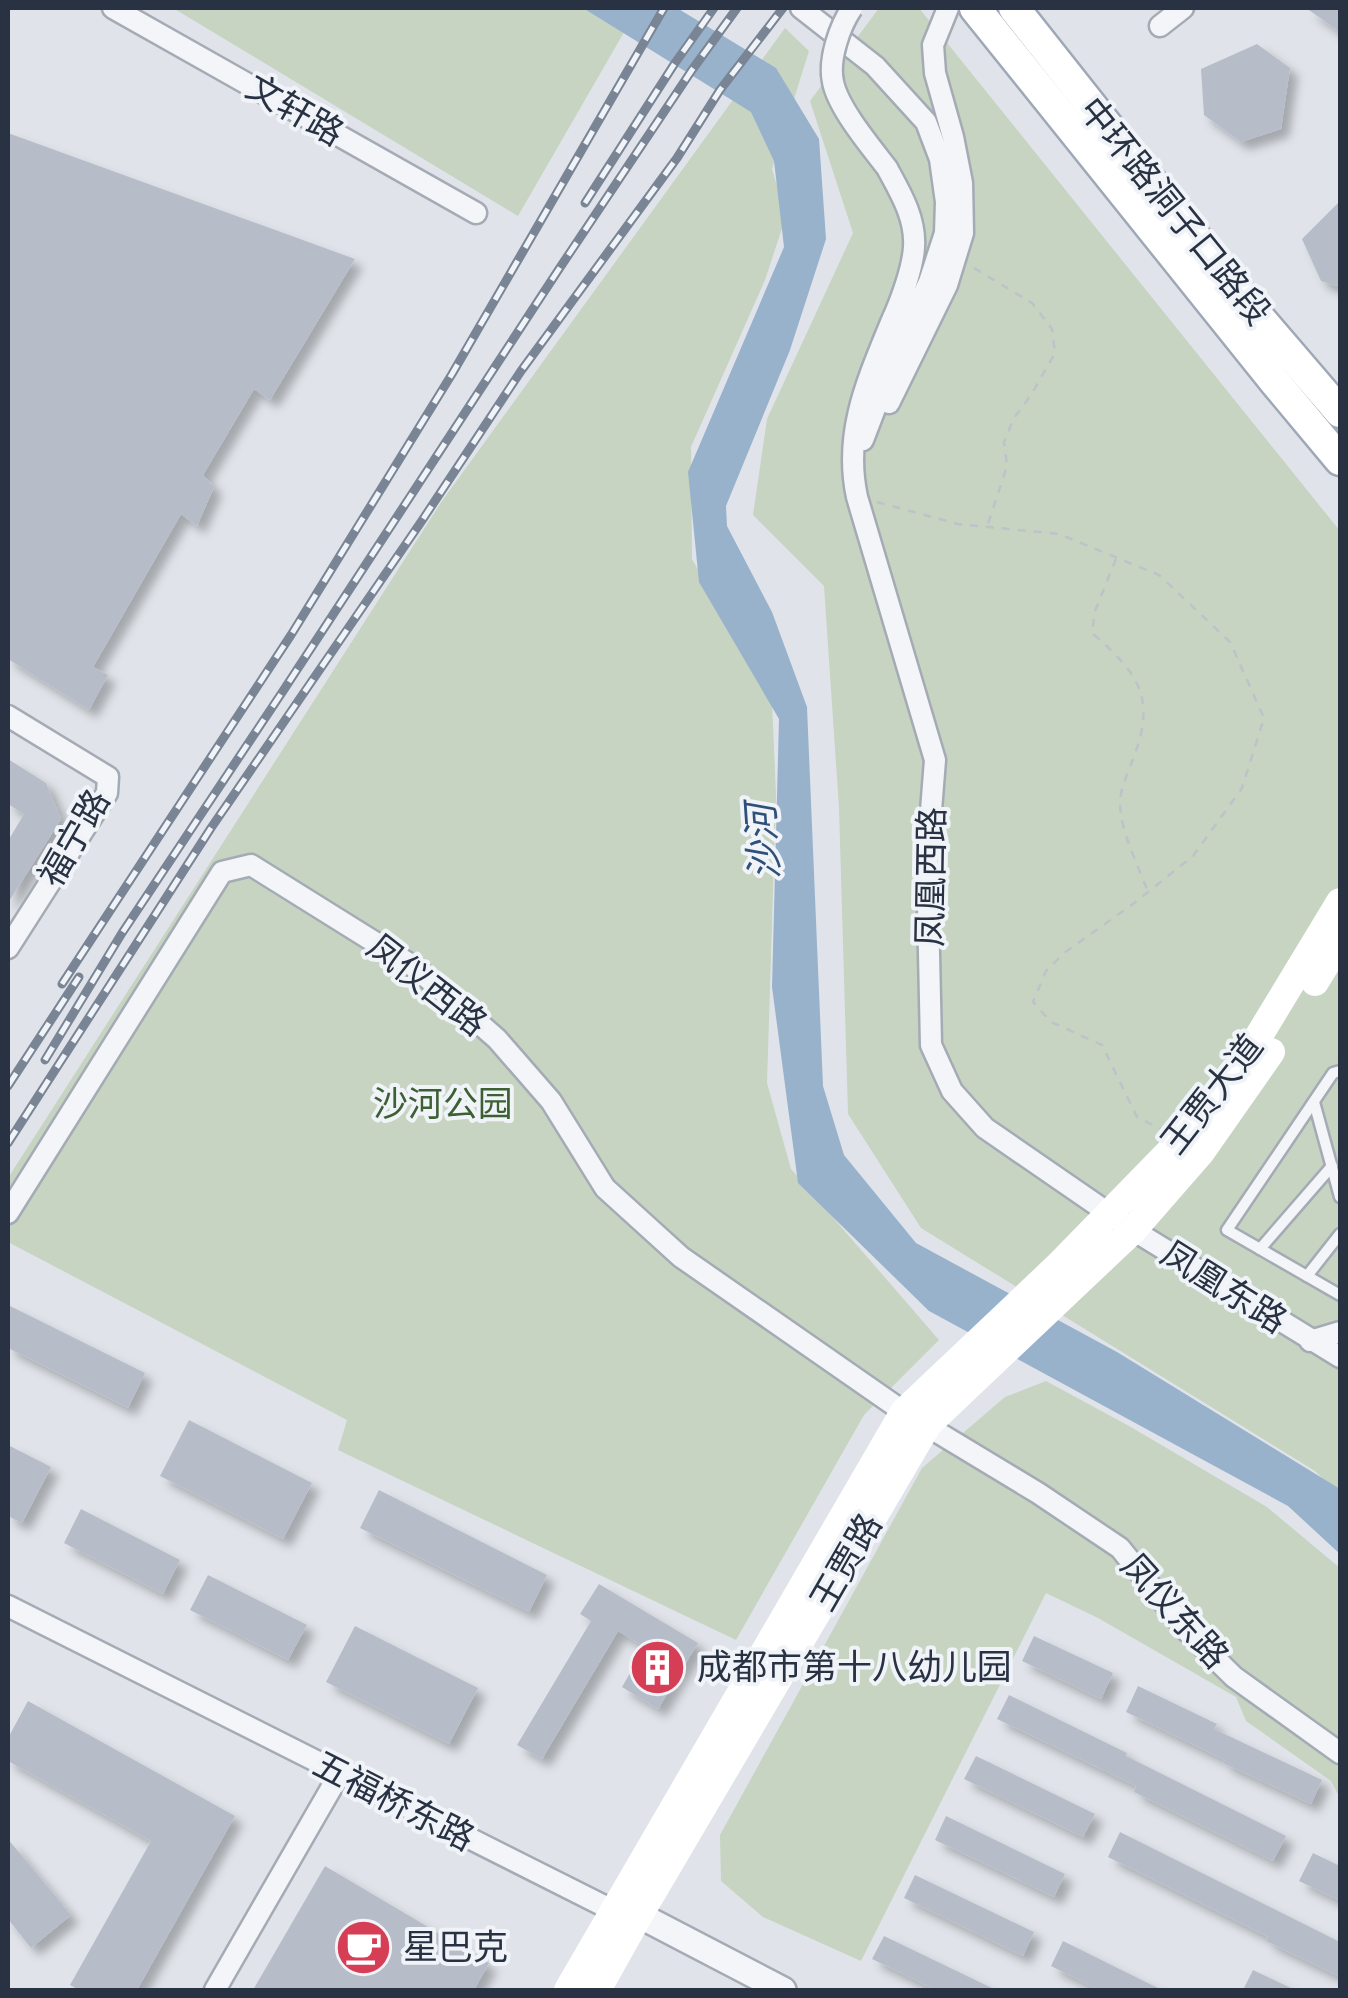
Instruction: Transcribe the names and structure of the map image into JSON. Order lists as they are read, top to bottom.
{
  "streets": {
    "main road": ["中环路洞子口路段", "王贾大道", "王贾路"],
    "street": [
      "文轩路",
      "福宁路",
      "凤凰西路",
      "凤仪西路",
      "凤凰东路",
      "凤仪东路",
      "五福桥东路"
    ]
  },
  "crossings": [
    ["凤凰西路", "王贾大道"],
    ["凤凰西路", "凤凰东路"],
    ["凤仪西路", "王贾路"],
    ["凤仪西路", "凤仪东路"],
    ["王贾大道", "凤凰东路"],
    ["王贾大道", "王贾路"],
    ["王贾路", "凤仪东路"],
    ["王贾路", "五福桥东路"]
  ],
  "water": ["沙河"],
  "parks": ["沙河公园"],
  "places": {
    "building": ["成都市第十八幼儿园"],
    "cafe": ["星巴克"]
  }
}
